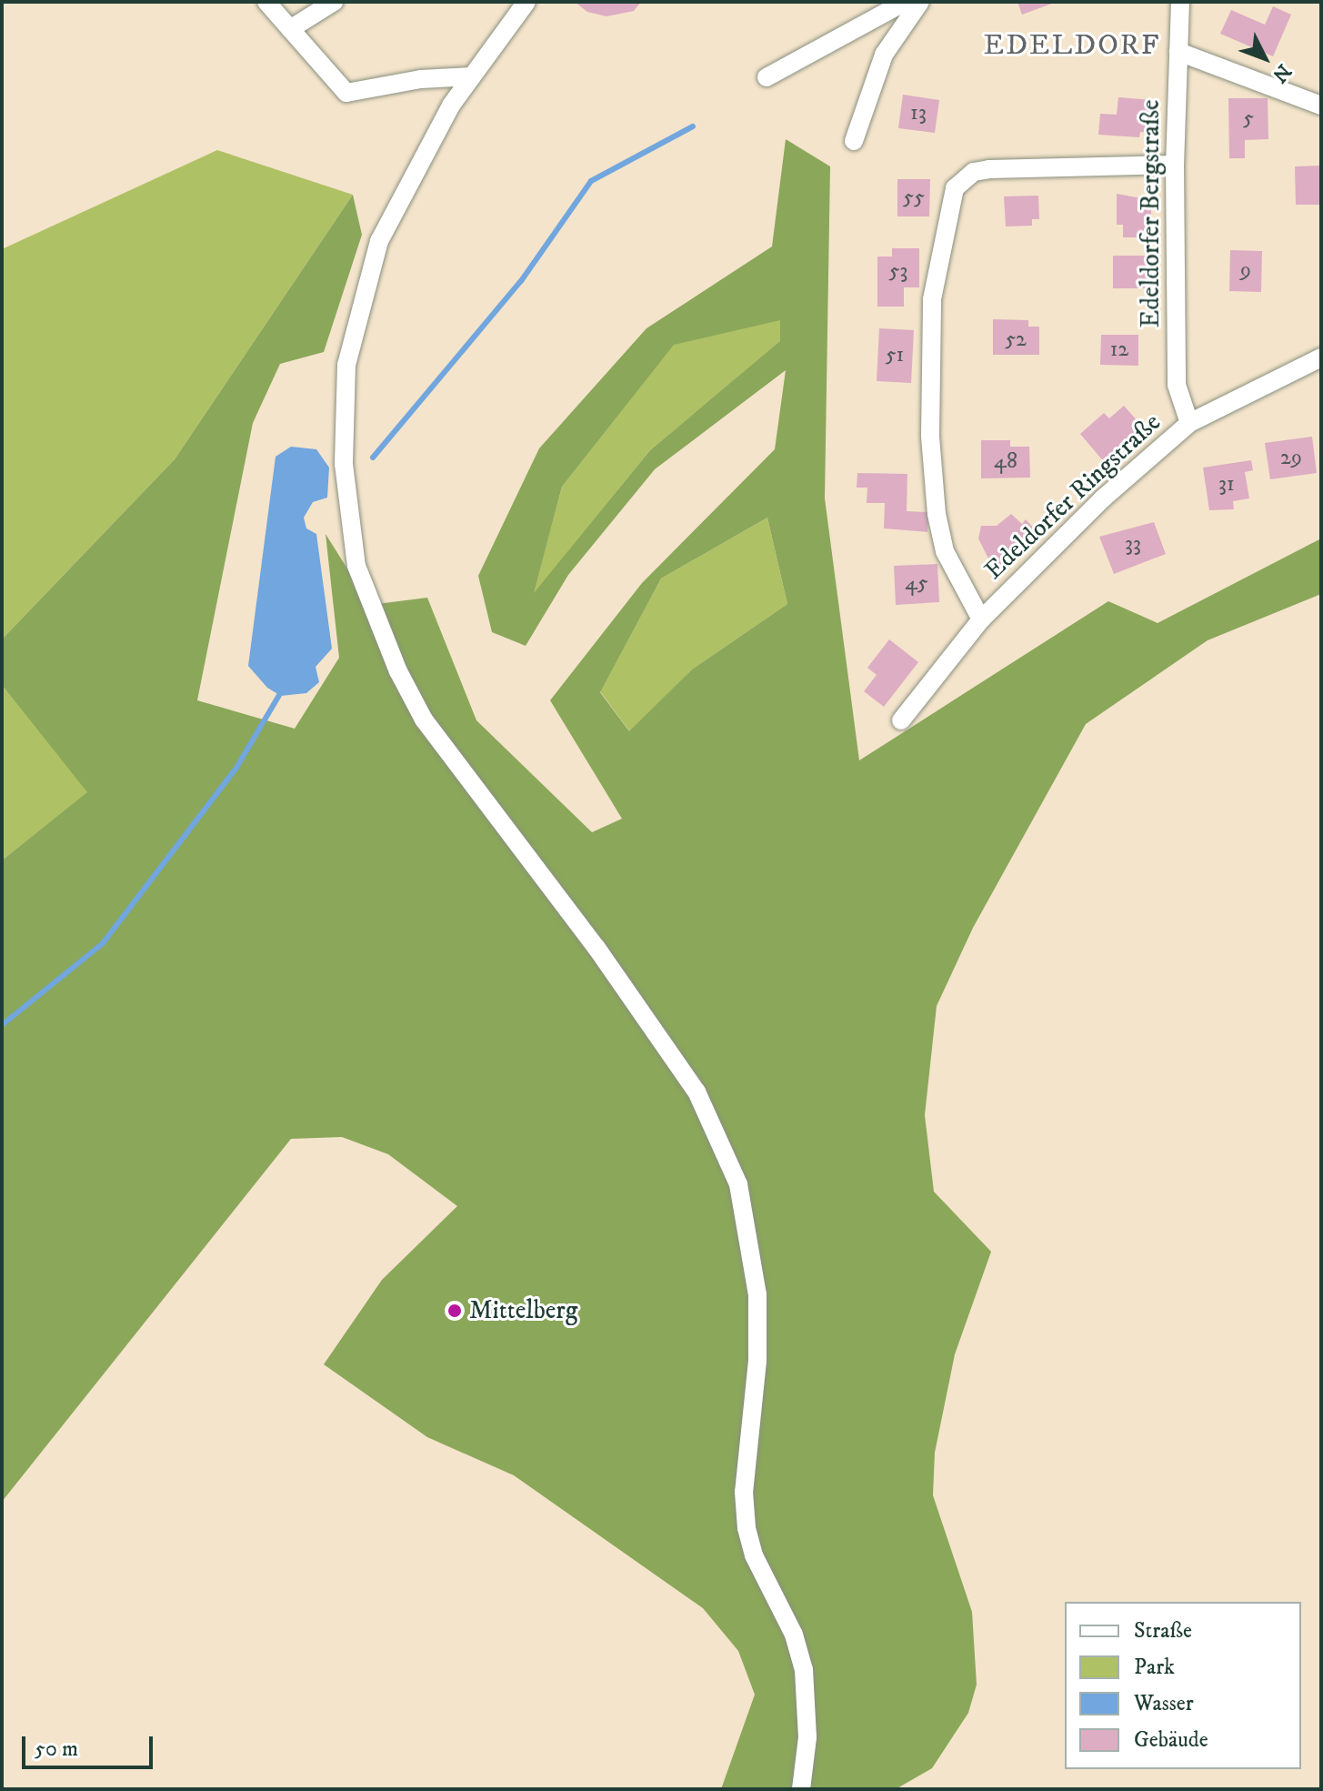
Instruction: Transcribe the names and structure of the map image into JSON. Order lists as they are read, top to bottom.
{
  "streets": {
    "street": ["Edeldorfer Bergstraße", "Edeldorfer Ringstraße"]
  },
  "crossings": [
    ["Edeldorfer Bergstraße", "Edeldorfer Ringstraße"]
  ],
  "districts": ["EDELDORF"],
  "places": ["Mittelberg"],
  "house_numbers": [
    "13",
    "5",
    "55",
    "9",
    "53",
    "52",
    "12",
    "51",
    "29",
    "48",
    "31",
    "33",
    "45"
  ],
  "legend": [
    "Straße",
    "Park",
    "Wasser",
    "Gebäude"
  ],
  "scale_bar": "50 m",
  "north": "bottom right"
}
